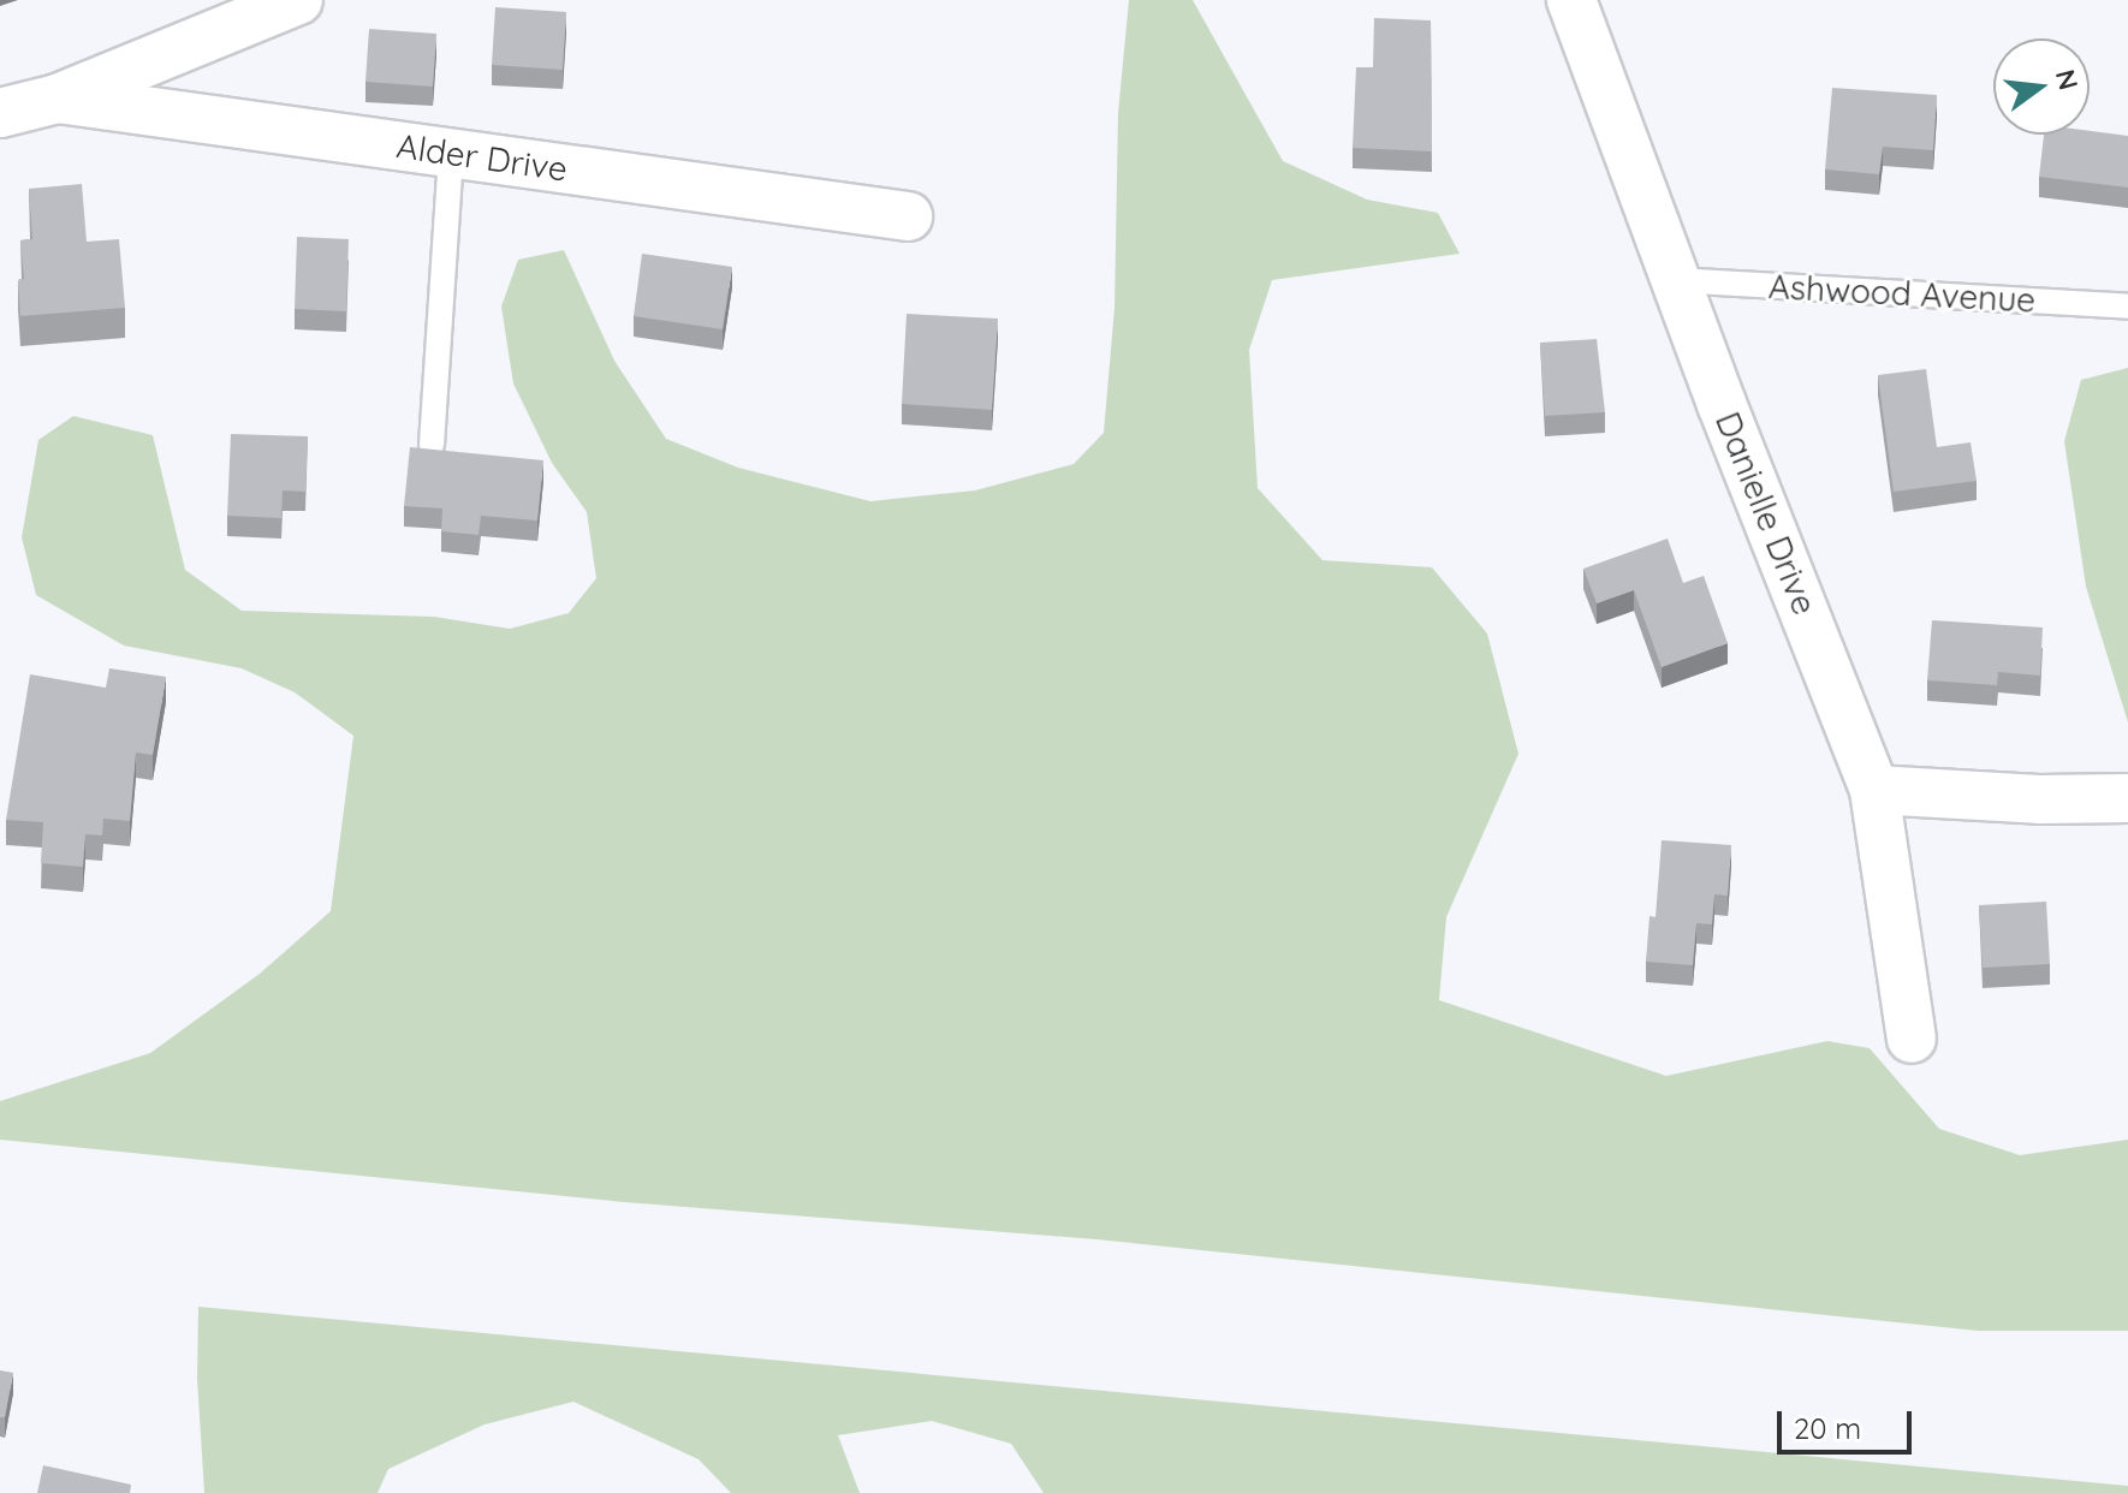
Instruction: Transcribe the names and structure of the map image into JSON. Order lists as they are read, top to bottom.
{
  "streets": {
    "street": ["Alder Drive", "Danielle Drive"],
    "lane": ["Ashwood Avenue"]
  },
  "crossings": [
    ["Ashwood Avenue", "Danielle Drive"]
  ],
  "scale_bar": "20 m",
  "north": "right"
}
